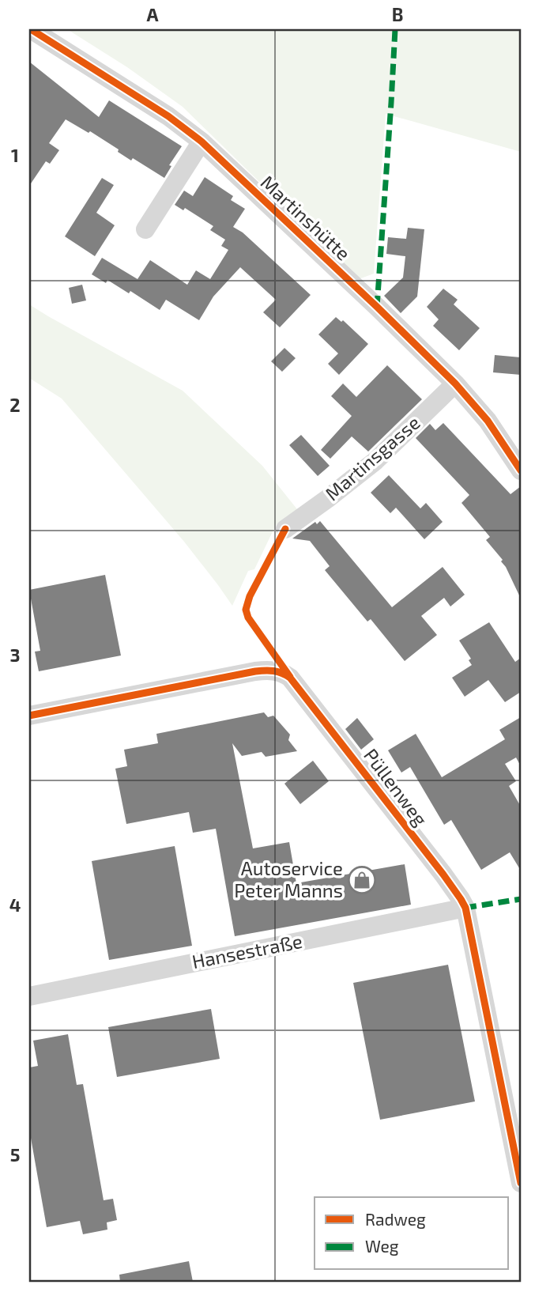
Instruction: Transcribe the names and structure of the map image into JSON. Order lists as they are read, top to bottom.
{
  "streets": {
    "street": [
      "Martinshütte",
      "Martinsgasse",
      "Püllenweg",
      "Hansestraße"
    ]
  },
  "crossings": [
    ["Martinshütte", "Martinsgasse"],
    ["Püllenweg", "Hansestraße"]
  ],
  "places": {
    "shop": ["Autoservice Peter Manns"]
  },
  "legend": ["Radweg", "Weg"],
  "grid": {
    "columns": ["A", "B"],
    "rows": [
      "1",
      "2",
      "3",
      "4",
      "5"
    ]
  }
}
